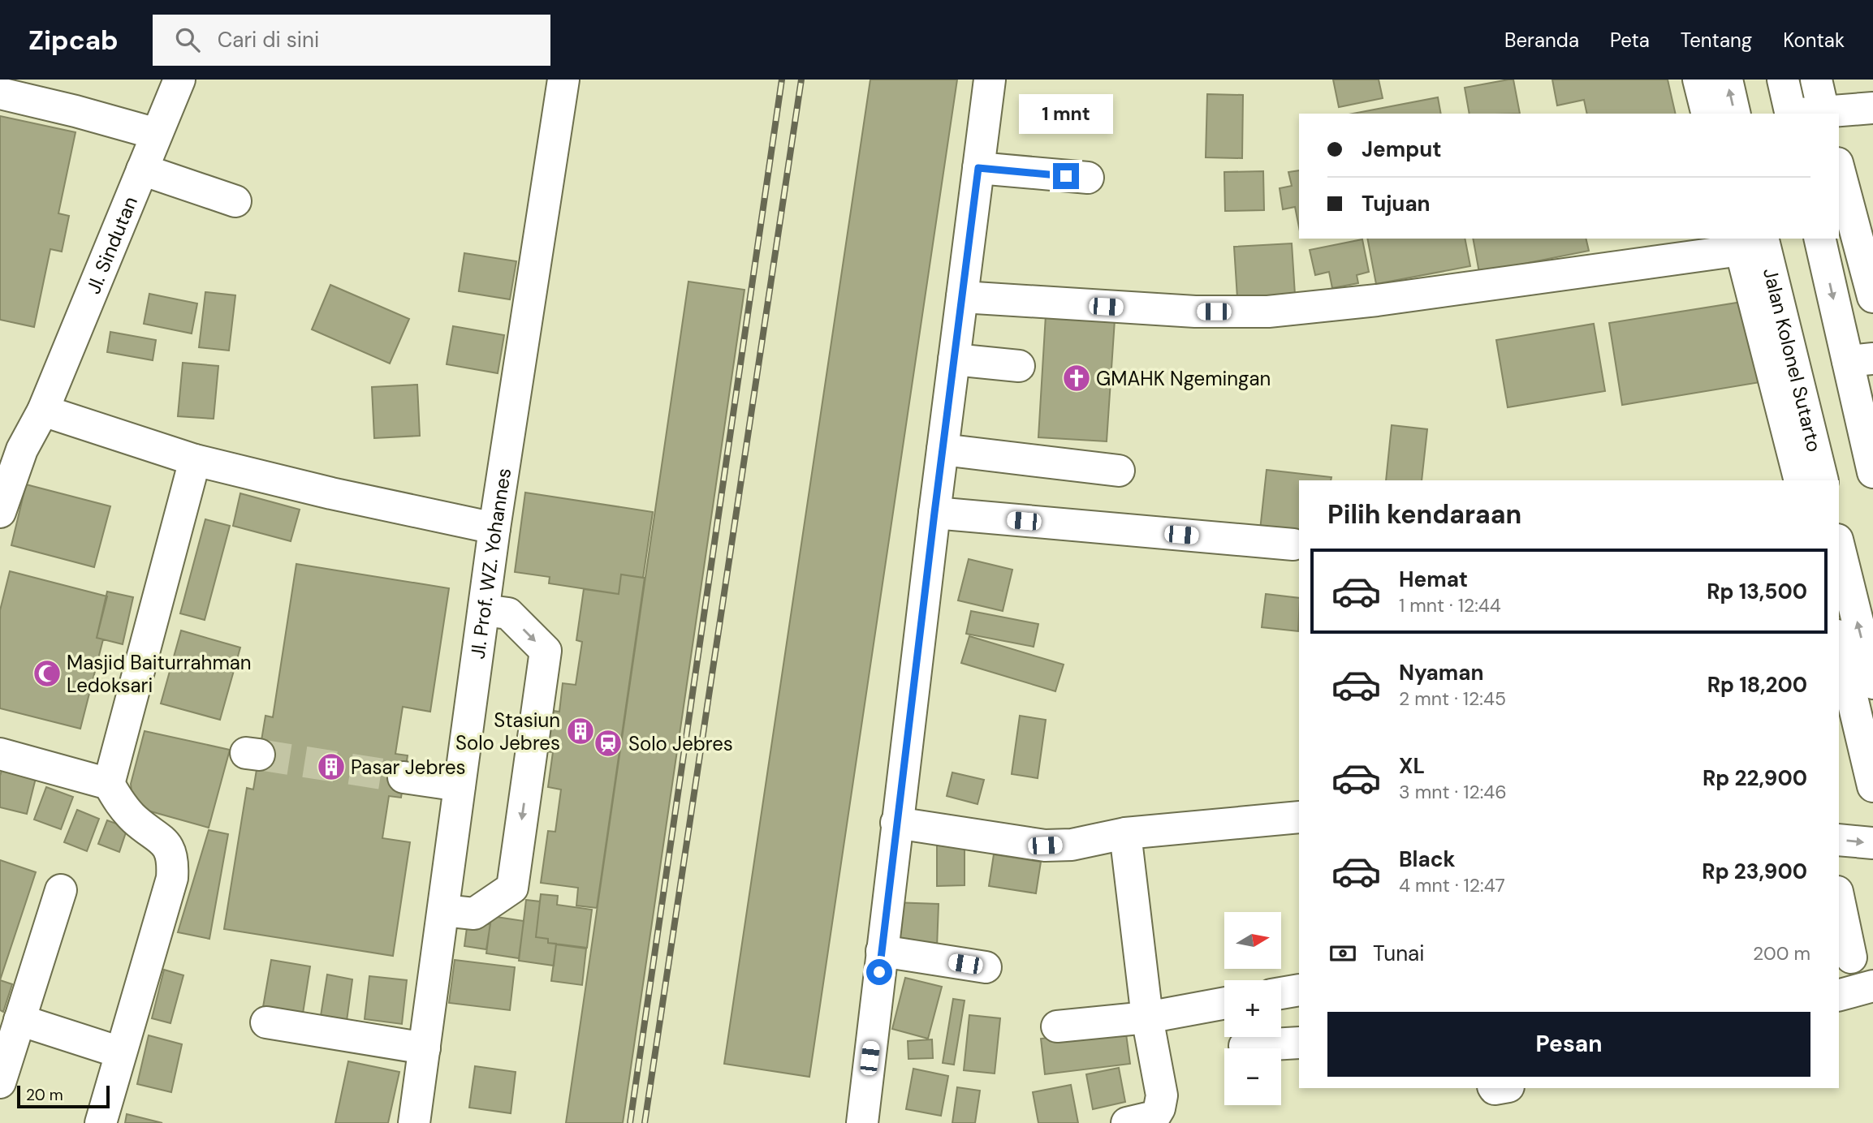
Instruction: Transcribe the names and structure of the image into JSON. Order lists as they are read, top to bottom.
{
  "streets": {
    "street": ["Jl. Sindutan", "Jalan Kolonel Sutarto", "Jl. Prof. WZ. Yohannes"]
  },
  "places": {
    "church": ["GMAHK Ngemingan"],
    "mosque": ["Masjid Baiturrahman Ledoksari"],
    "building": ["Stasiun Solo Jebres", "Pasar Jebres"],
    "station": ["Solo Jebres"]
  },
  "scale_bar": "20 m",
  "north": "right",
  "page": {
    "header": "Zipcab",
    "search": "Cari di sini",
    "nav": [
      "Beranda",
      "Peta",
      "Tentang",
      "Kontak"
    ],
    "bubble": "1 mnt",
    "banner": ["Jemput", "Tujuan"],
    "heading": "Pilih kendaraan",
    "list": [
      {
        "name": "Hemat",
        "note": "1 mnt · 12:44",
        "value": "Rp 13,500"
      },
      {
        "name": "Nyaman",
        "note": "2 mnt · 12:45",
        "value": "Rp 18,200"
      },
      {
        "name": "XL",
        "note": "3 mnt · 12:46",
        "value": "Rp 22,900"
      },
      {
        "name": "Black",
        "note": "4 mnt · 12:47",
        "value": "Rp 23,900"
      }
    ],
    "map_buttons": ["+", "−"],
    "pay": ["Tunai", "200 m"],
    "buttons": "Pesan",
    "scale": "20 m"
  }
}
